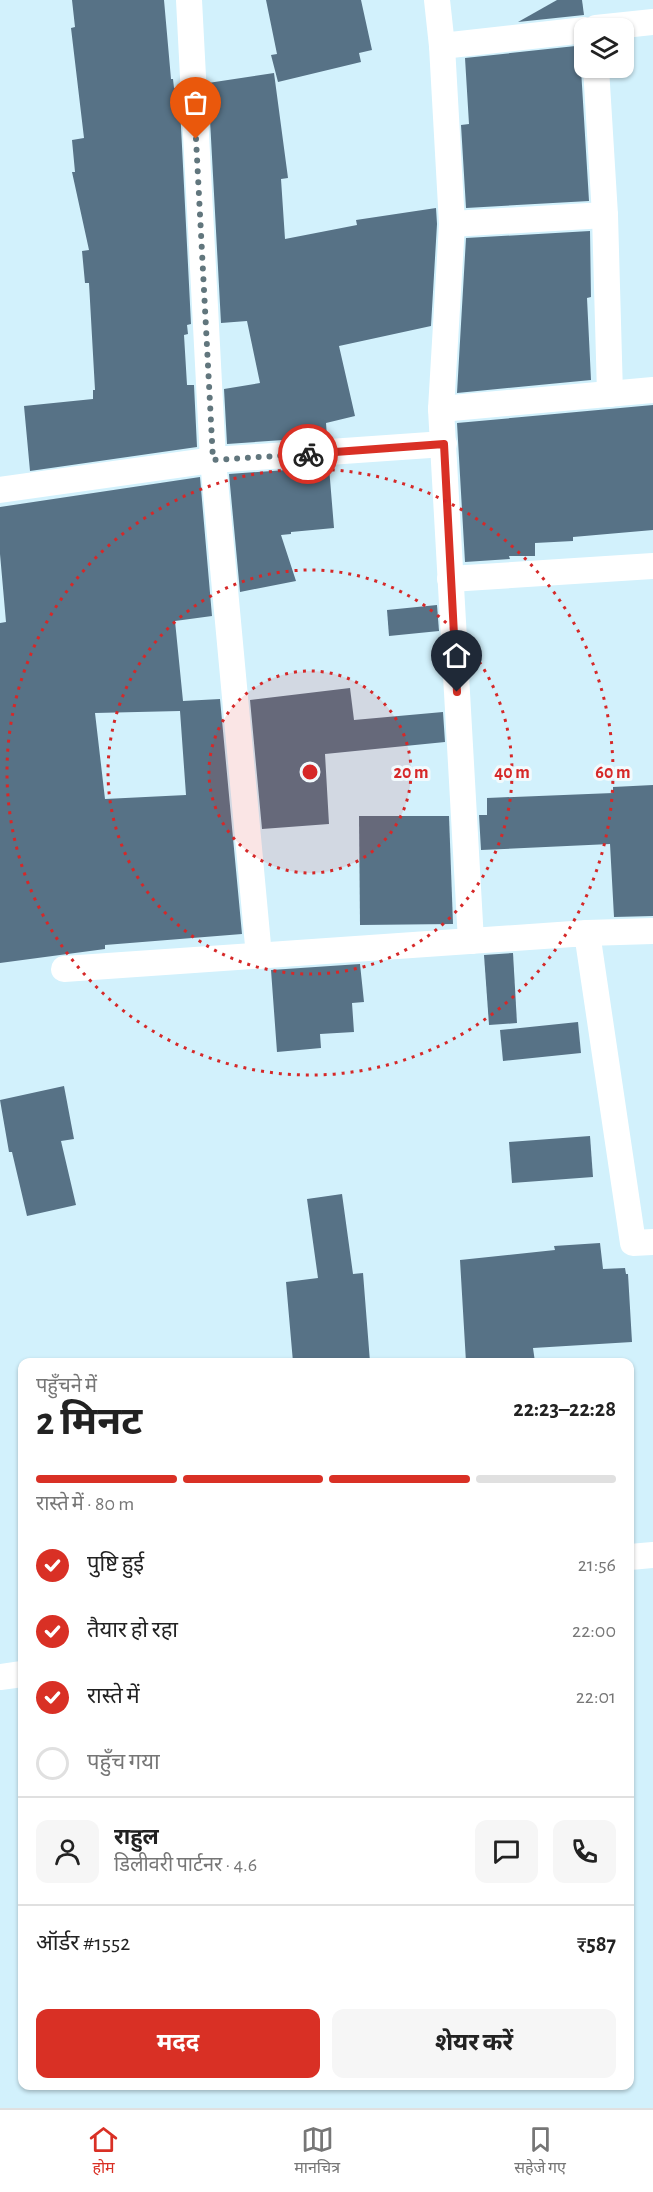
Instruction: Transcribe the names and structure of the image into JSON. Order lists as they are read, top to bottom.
{
  "page": {
    "heading": ["2 मिनट", "पहुँचने में", "22:23–22:28"],
    "panel": [
      "राहुल",
      "डिलीवरी पार्टनर · 4.6",
      "ऑर्डर #1552",
      "₹587"
    ],
    "bar": "रास्ते में · 80 m",
    "list": [
      ["पुष्टि हुई", "21:56"],
      ["तैयार हो रहा", "22:00"],
      ["रास्ते में", "22:01"],
      "पहुँच गया"
    ],
    "buttons": ["मदद", "शेयर करें"],
    "tabs": ["होम", "मानचित्र", "सहेजे गए"]
  },
  "rings": ["20 m", "40 m", "60 m"]
}
